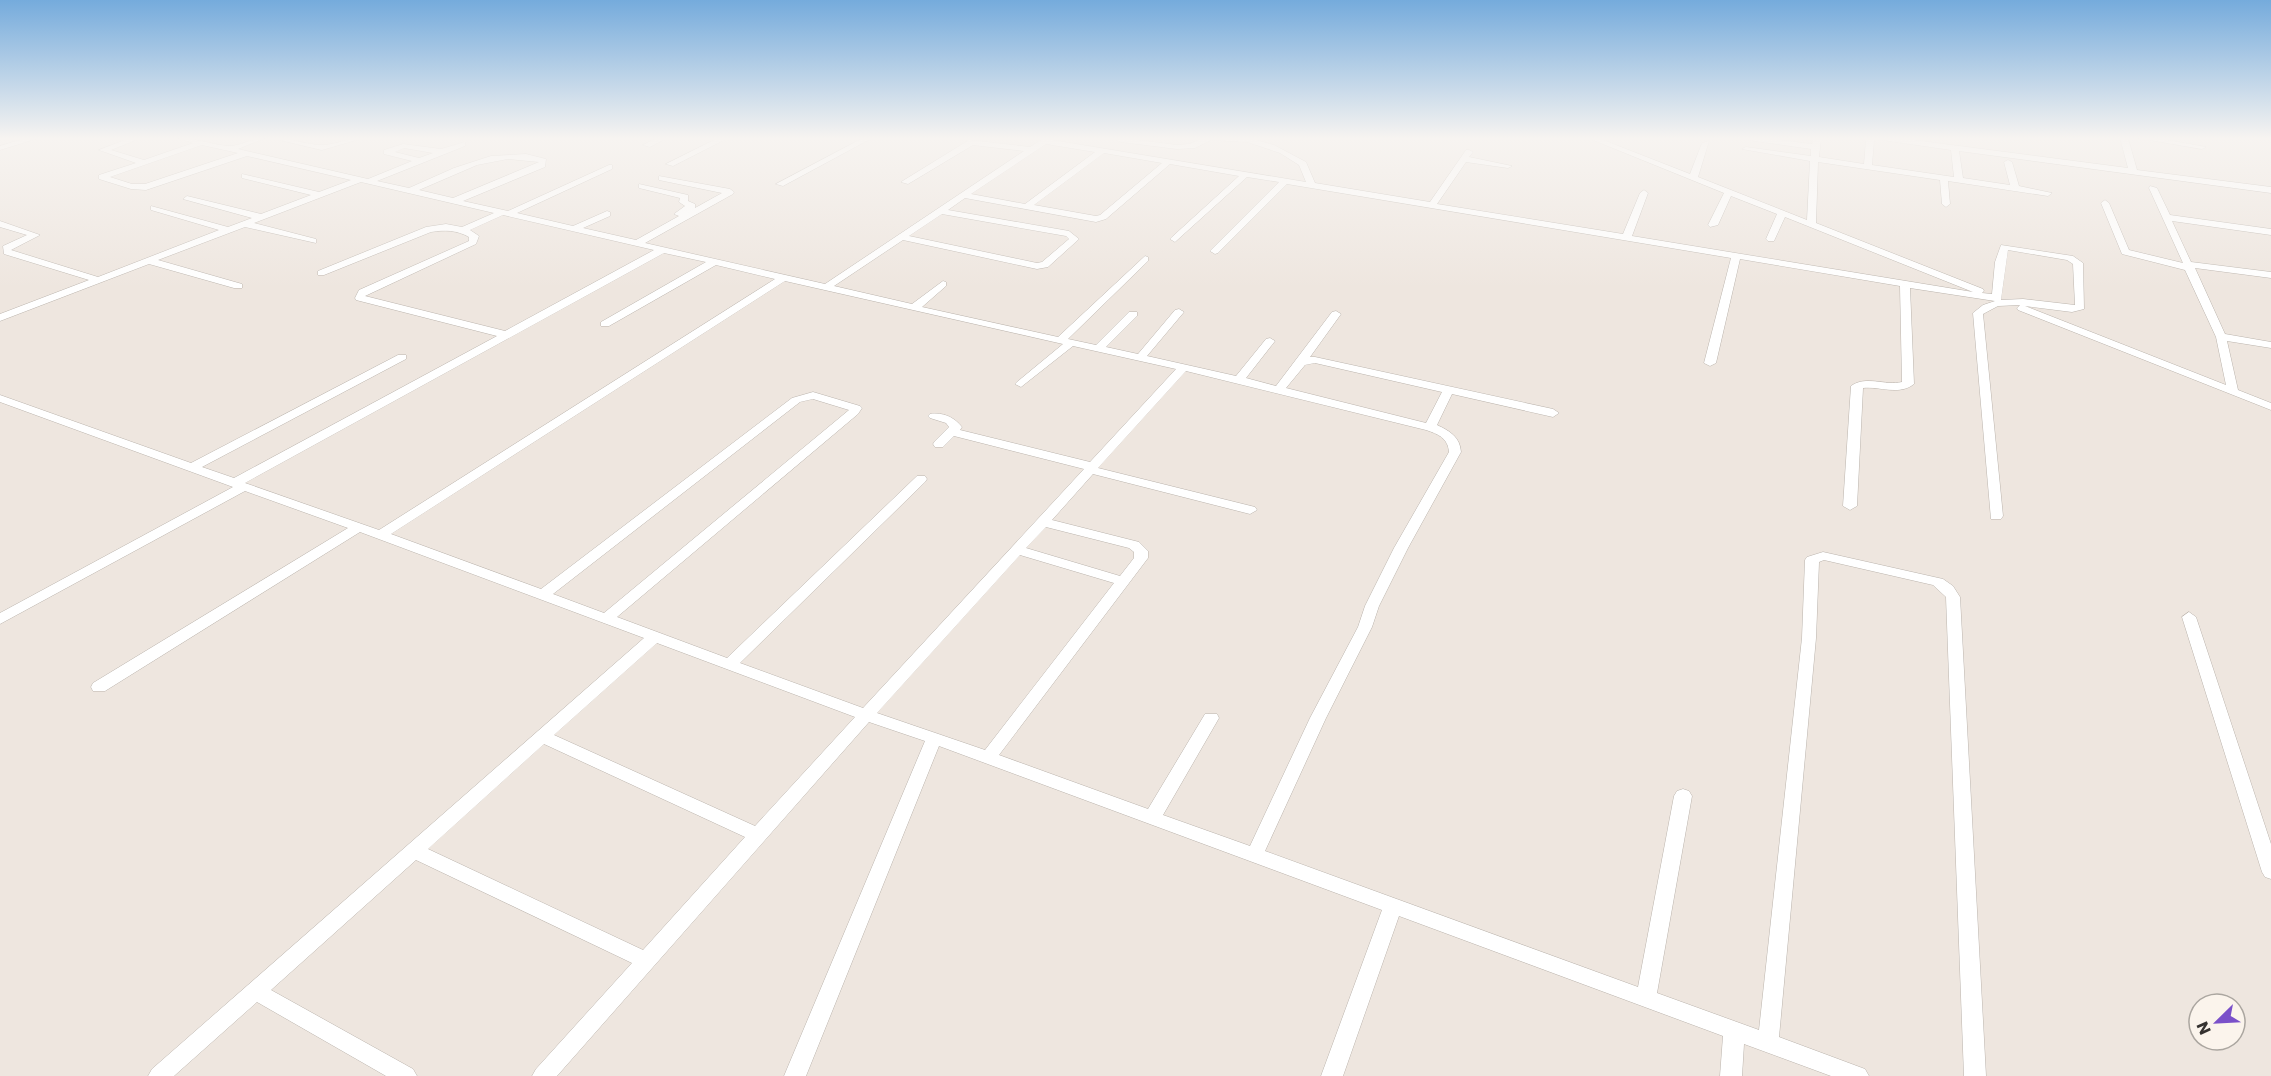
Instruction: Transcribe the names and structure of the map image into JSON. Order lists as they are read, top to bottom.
{
  "north": "bottom left"
}
